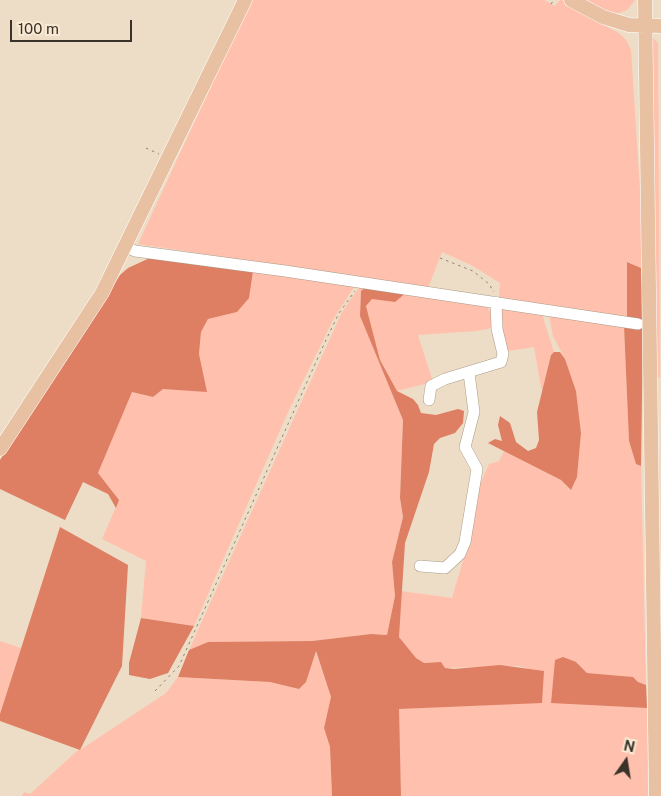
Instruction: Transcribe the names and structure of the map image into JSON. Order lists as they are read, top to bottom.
{
  "scale_bar": "100 m",
  "north": "top"
}
